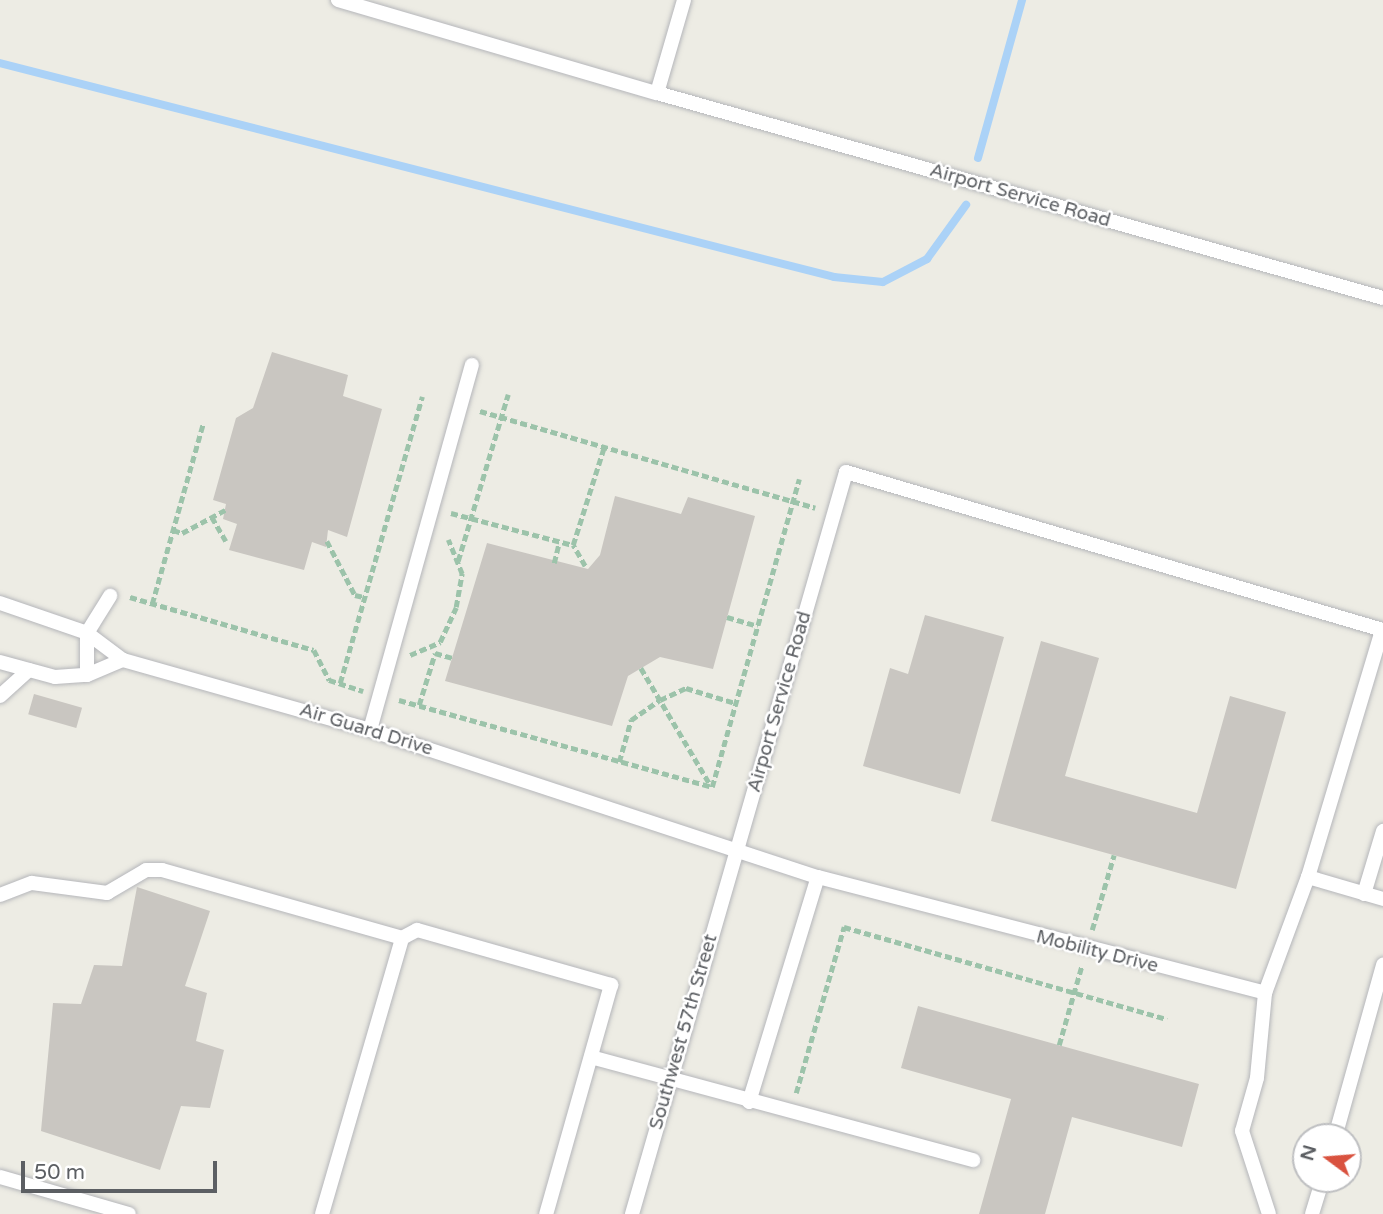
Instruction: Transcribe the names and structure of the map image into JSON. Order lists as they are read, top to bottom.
{
  "streets": {
    "lane": [
      "Airport Service Road",
      "Air Guard Drive",
      "Mobility Drive",
      "Southwest 57th Street"
    ]
  },
  "crossings": [
    ["Airport Service Road", "Air Guard Drive"],
    ["Airport Service Road", "Mobility Drive"],
    ["Airport Service Road", "Southwest 57th Street"],
    ["Air Guard Drive", "Mobility Drive"],
    ["Air Guard Drive", "Southwest 57th Street"],
    ["Mobility Drive", "Southwest 57th Street"]
  ],
  "scale_bar": "50 m",
  "north": "left"
}
